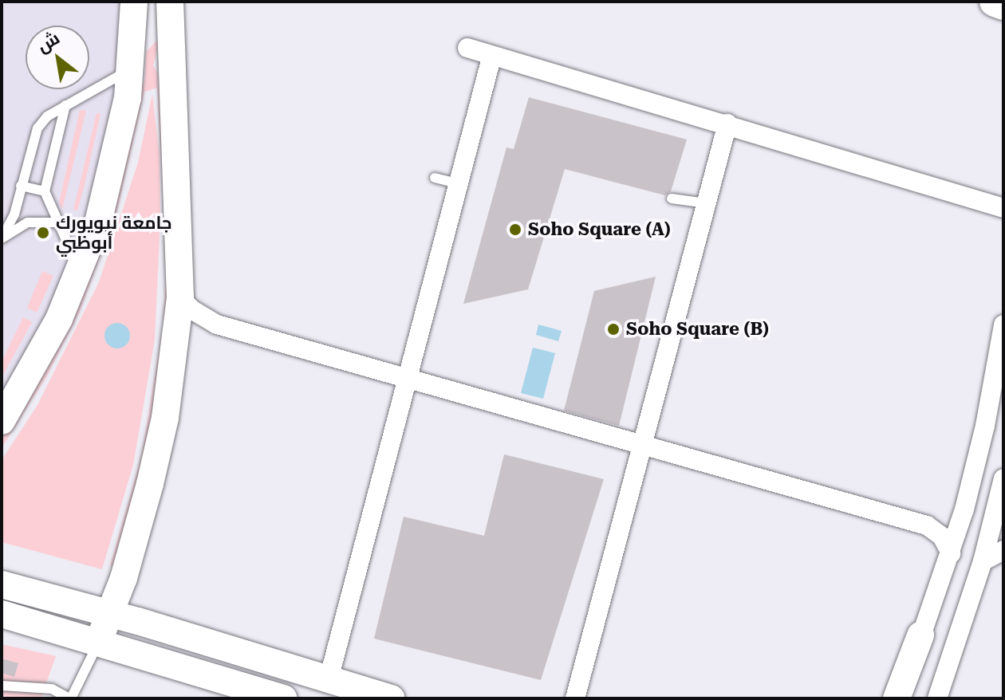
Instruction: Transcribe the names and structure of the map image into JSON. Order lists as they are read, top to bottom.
{
  "places": ["Soho Square (A)", "جامعة نيويورك أبوظبي", "Soho Square (B)"],
  "north": "top left"
}
